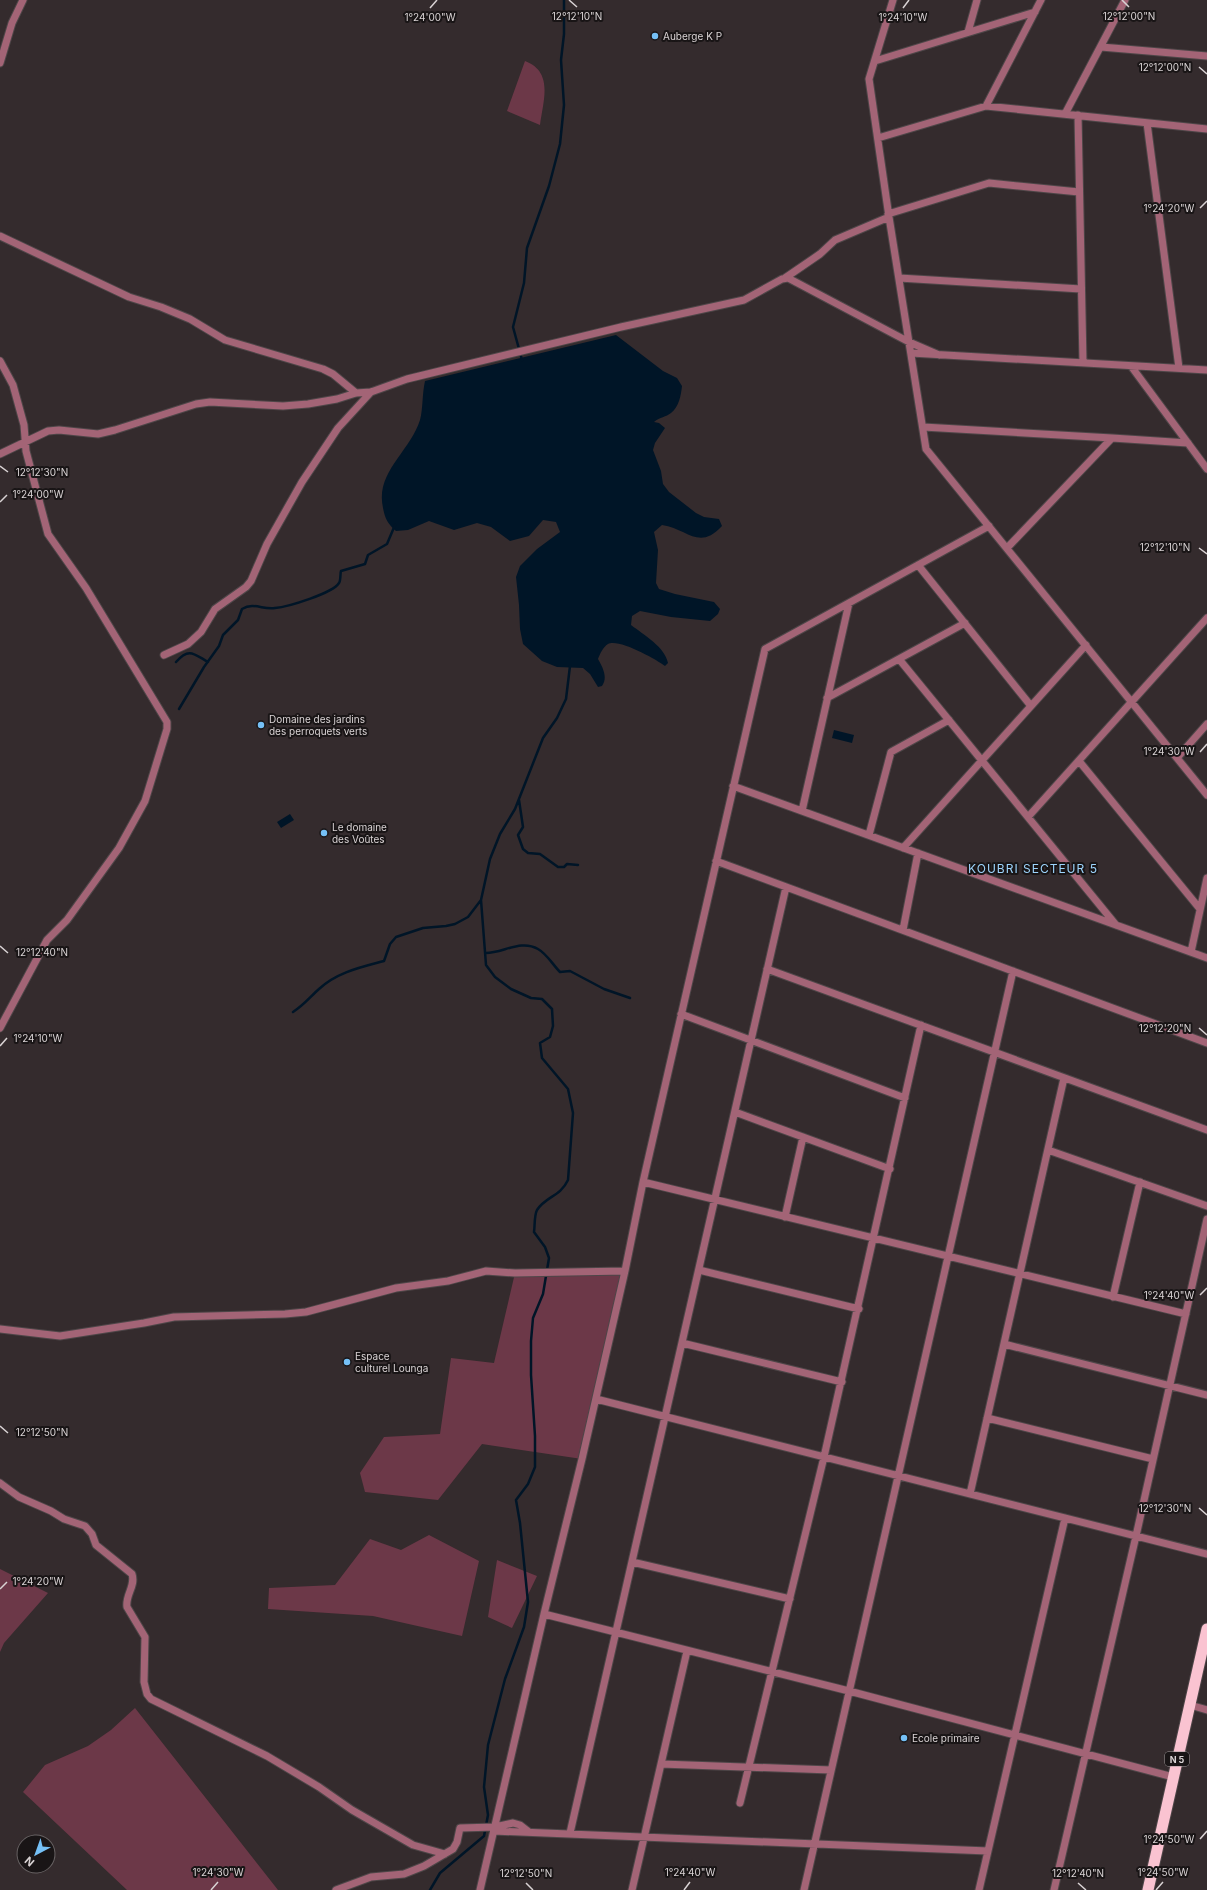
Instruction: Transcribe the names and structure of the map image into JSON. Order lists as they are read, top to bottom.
{
  "streets": {
    "highway": ["N 5"]
  },
  "districts": ["KOUBRI SECTEUR 5"],
  "places": [
    "Auberge K P",
    "Domaine des jardins des perroquets verts",
    "Le domaine des Voûtes",
    "Espace culturel Lounga",
    "Ecole primaire"
  ],
  "north": "bottom left",
  "coordinates": [
    "12°12'10\"N",
    "12°12'00\"N",
    "1°24'00\"W",
    "1°24'10\"W",
    "1°24'20\"W",
    "12°12'30\"N",
    "1°24'30\"W",
    "12°12'40\"N",
    "12°12'20\"N",
    "1°24'40\"W",
    "12°12'50\"N",
    "1°24'50\"W"
  ]
}
